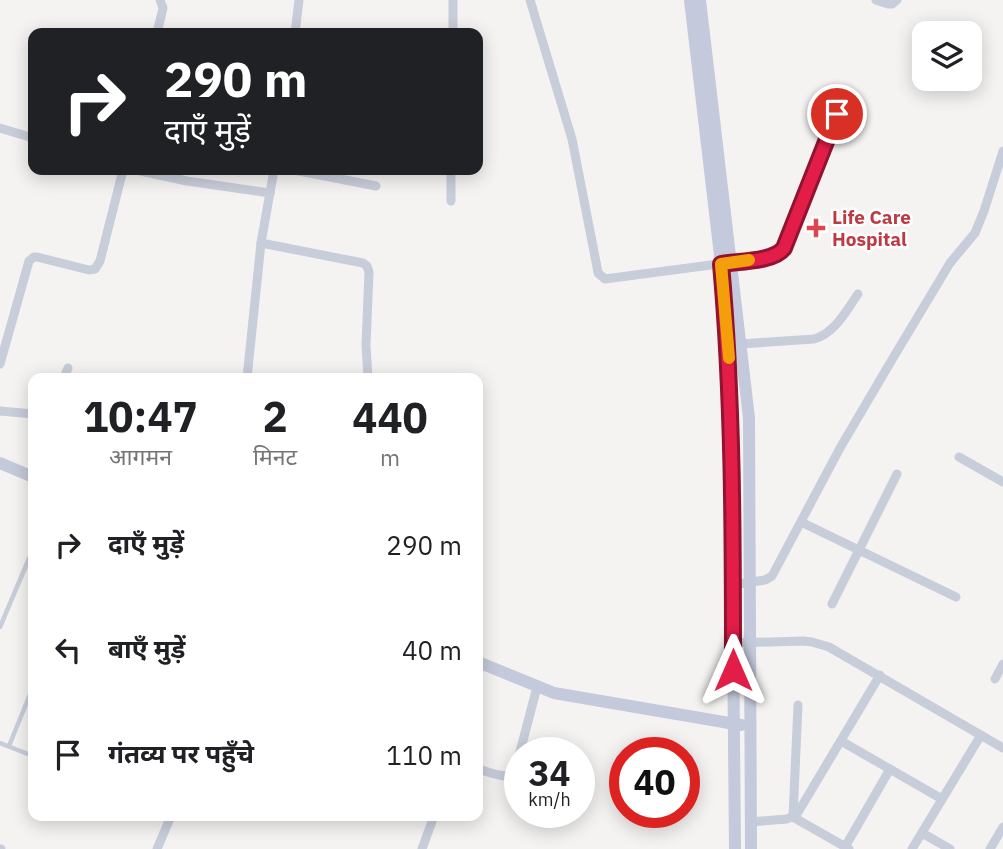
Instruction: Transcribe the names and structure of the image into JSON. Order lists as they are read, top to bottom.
{
  "places": {
    "health": ["Life Care Hospital"]
  },
  "page": {
    "turn": ["290 m", "दाएँ मुड़ें"],
    "eta": [
      "10:47",
      "आगमन",
      "2",
      "मिनट",
      "440",
      "m"
    ],
    "list": [
      {
        "name": "दाएँ मुड़ें",
        "value": "290 m"
      },
      {
        "name": "बाएँ मुड़ें",
        "value": "40 m"
      },
      {
        "name": "गंतव्य पर पहुँचे",
        "value": "110 m"
      }
    ],
    "speed": "34 km/h",
    "limit": "40"
  }
}
